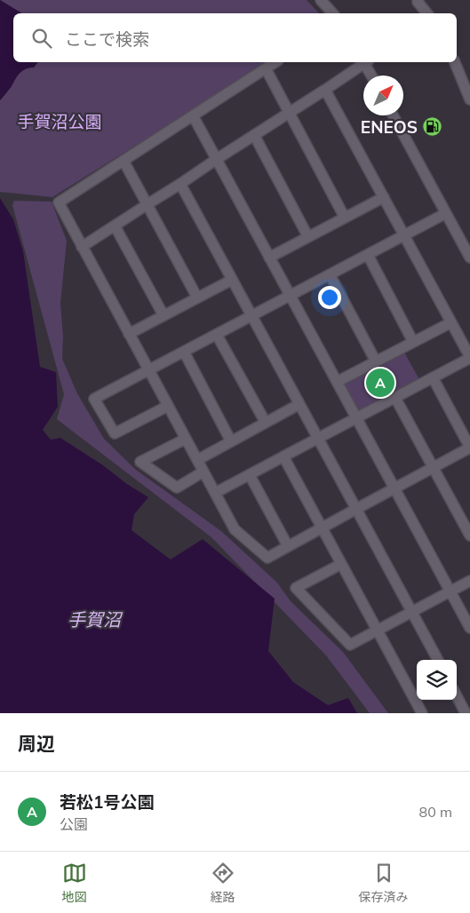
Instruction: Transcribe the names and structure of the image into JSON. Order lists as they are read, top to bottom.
{
  "water": ["手賀沼"],
  "parks": ["手賀沼公園"],
  "places": {
    "fuel station": ["ENEOS"]
  },
  "north": "top right",
  "page": {
    "search": "ここで検索",
    "pins": "A",
    "heading": "周辺",
    "list": [
      {
        "mark": "A",
        "name": "若松1号公園",
        "note": "公園",
        "value": "80 m"
      }
    ],
    "nav": ["地図", "経路", "保存済み"]
  }
}
